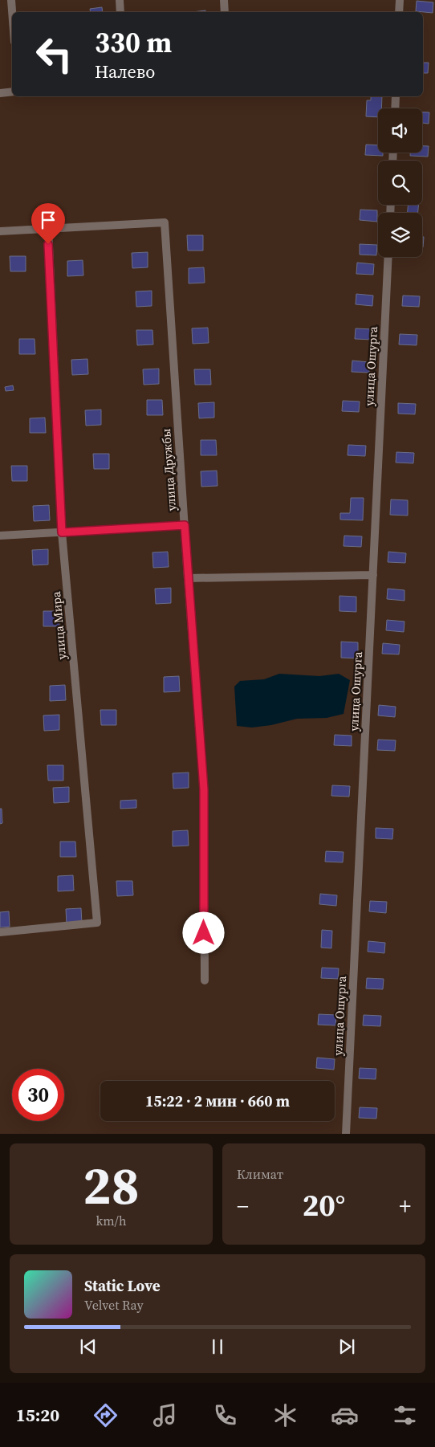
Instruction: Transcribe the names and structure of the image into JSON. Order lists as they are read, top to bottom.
{
  "streets": {
    "street": ["улица Ошурга", "улица Дружбы", "улица Мира"]
  },
  "crossings": [
    ["улица Дружбы", "улица Мира"]
  ],
  "page": {
    "turn": ["330 m", "Налево"],
    "limit": "30",
    "trip": "15:22 · 2 мин · 660 m",
    "tile": [
      ["28", "km/h"],
      "Климат"
    ],
    "heat": ["−", "20°", "+"],
    "song": ["Static Love", "Velvet Ray"],
    "tabs": "15:20"
  }
}
